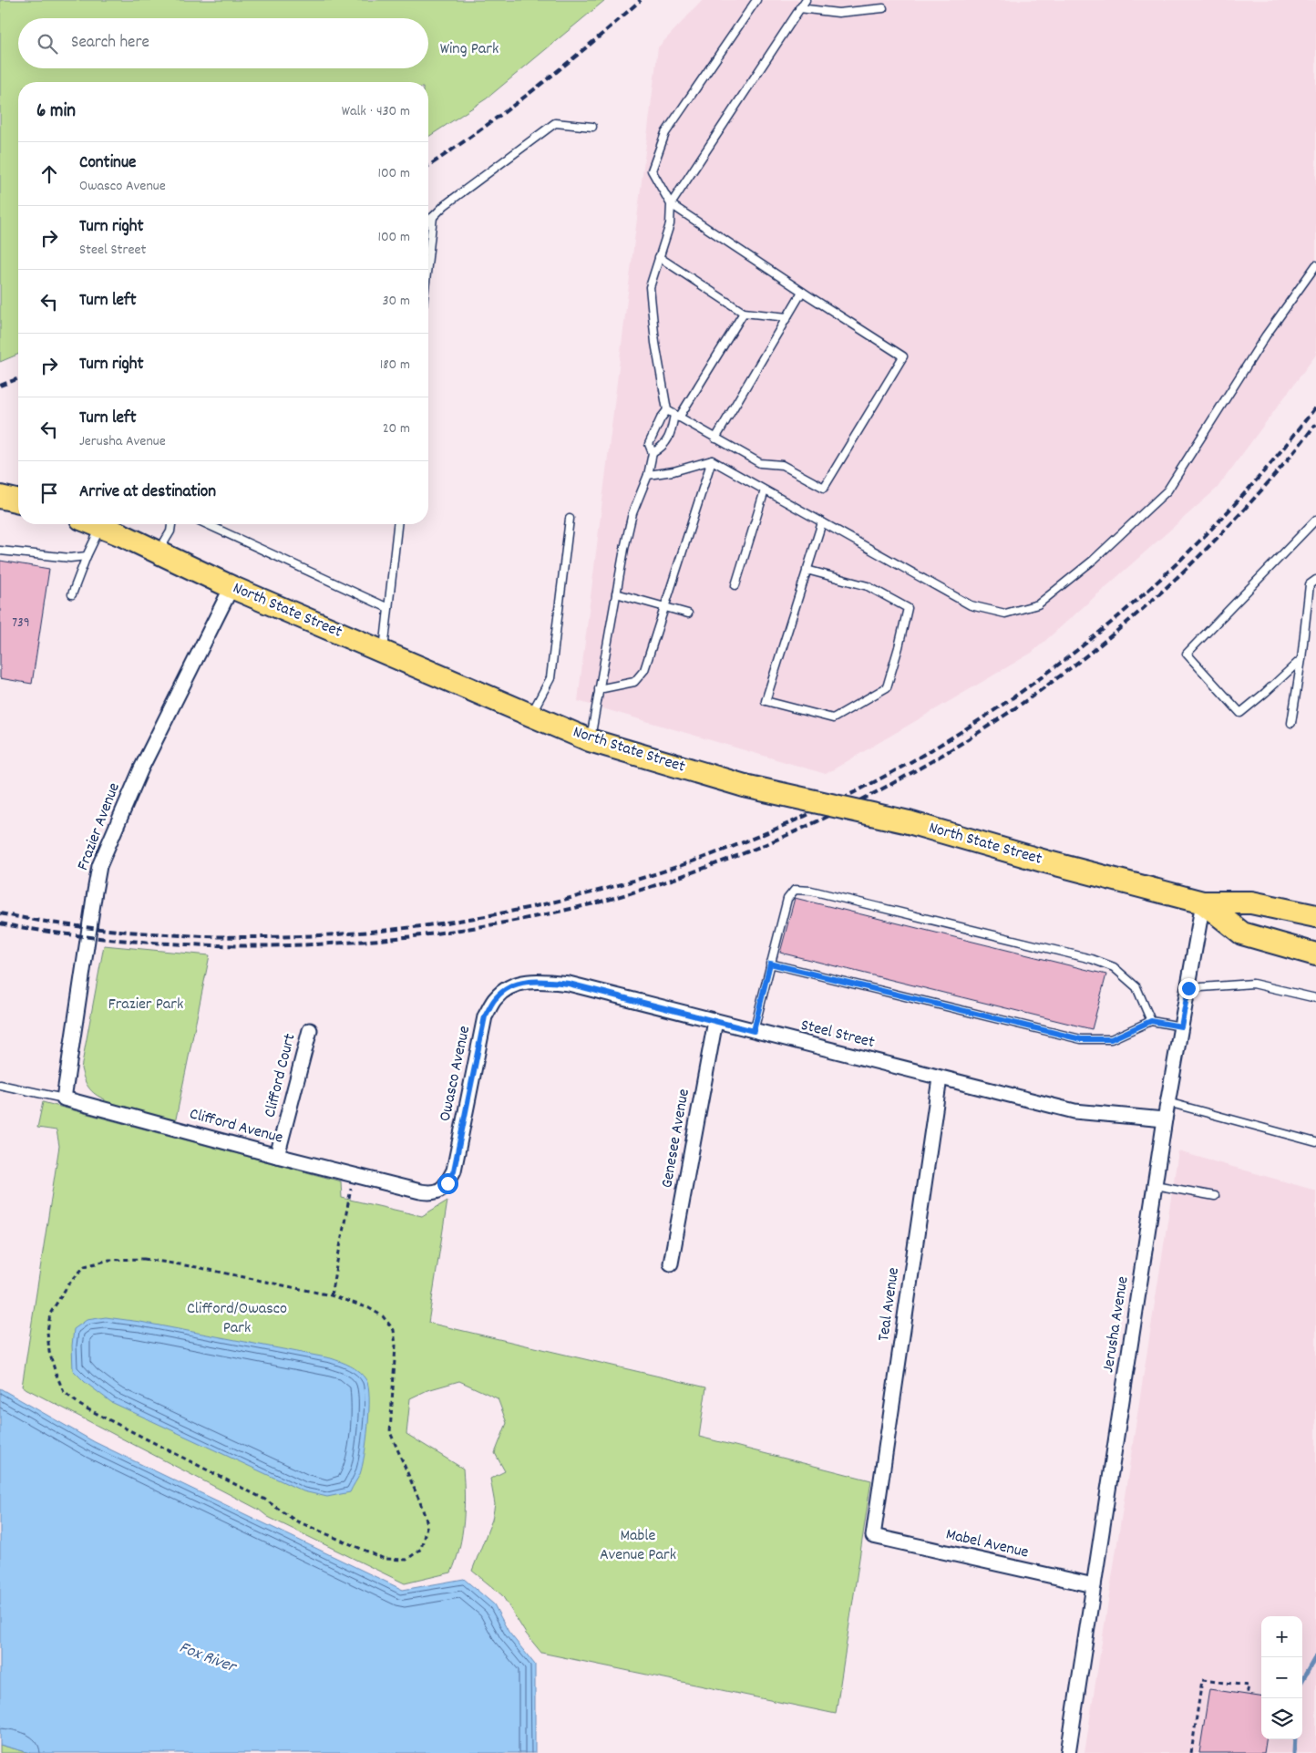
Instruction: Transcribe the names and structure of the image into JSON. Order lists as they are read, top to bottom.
{
  "streets": {
    "main road": ["North State Street"],
    "street": [
      "Frazier Avenue",
      "Steel Street",
      "Owasco Avenue",
      "Clifford Court",
      "Clifford Avenue",
      "Genesee Avenue",
      "Teal Avenue",
      "Jerusha Avenue",
      "Mabel Avenue"
    ]
  },
  "crossings": [
    ["North State Street", "Frazier Avenue"],
    ["North State Street", "Jerusha Avenue"],
    ["Frazier Avenue", "Clifford Avenue"],
    ["Steel Street", "Owasco Avenue"],
    ["Steel Street", "Genesee Avenue"],
    ["Steel Street", "Teal Avenue"],
    ["Steel Street", "Jerusha Avenue"],
    ["Owasco Avenue", "Clifford Avenue"],
    ["Clifford Court", "Clifford Avenue"],
    ["Teal Avenue", "Mabel Avenue"],
    ["Jerusha Avenue", "Mabel Avenue"]
  ],
  "water": ["Fox River"],
  "parks": [
    "Wing Park",
    "Frazier Park",
    "Clifford/Owasco Park",
    "Mable Avenue Park"
  ],
  "house_numbers": ["739"],
  "page": {
    "search": "Search here",
    "heading": ["6 min", "Walk · 430 m"],
    "list": [
      ["Continue", "Owasco Avenue", "100 m"],
      ["Turn right", "Steel Street", "100 m"],
      ["Turn left", "30 m"],
      ["Turn right", "180 m"],
      ["Turn left", "Jerusha Avenue", "20 m"],
      "Arrive at destination"
    ],
    "map_buttons": ["+", "−"]
  }
}
